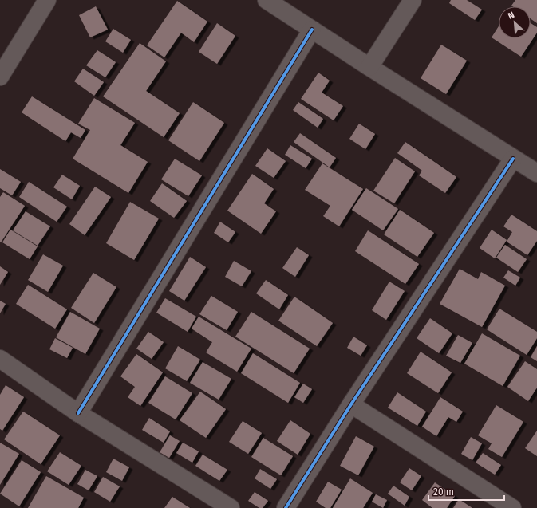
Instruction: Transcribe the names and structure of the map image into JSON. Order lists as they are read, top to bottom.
{
  "scale_bar": "20 m",
  "north": "top left"
}
